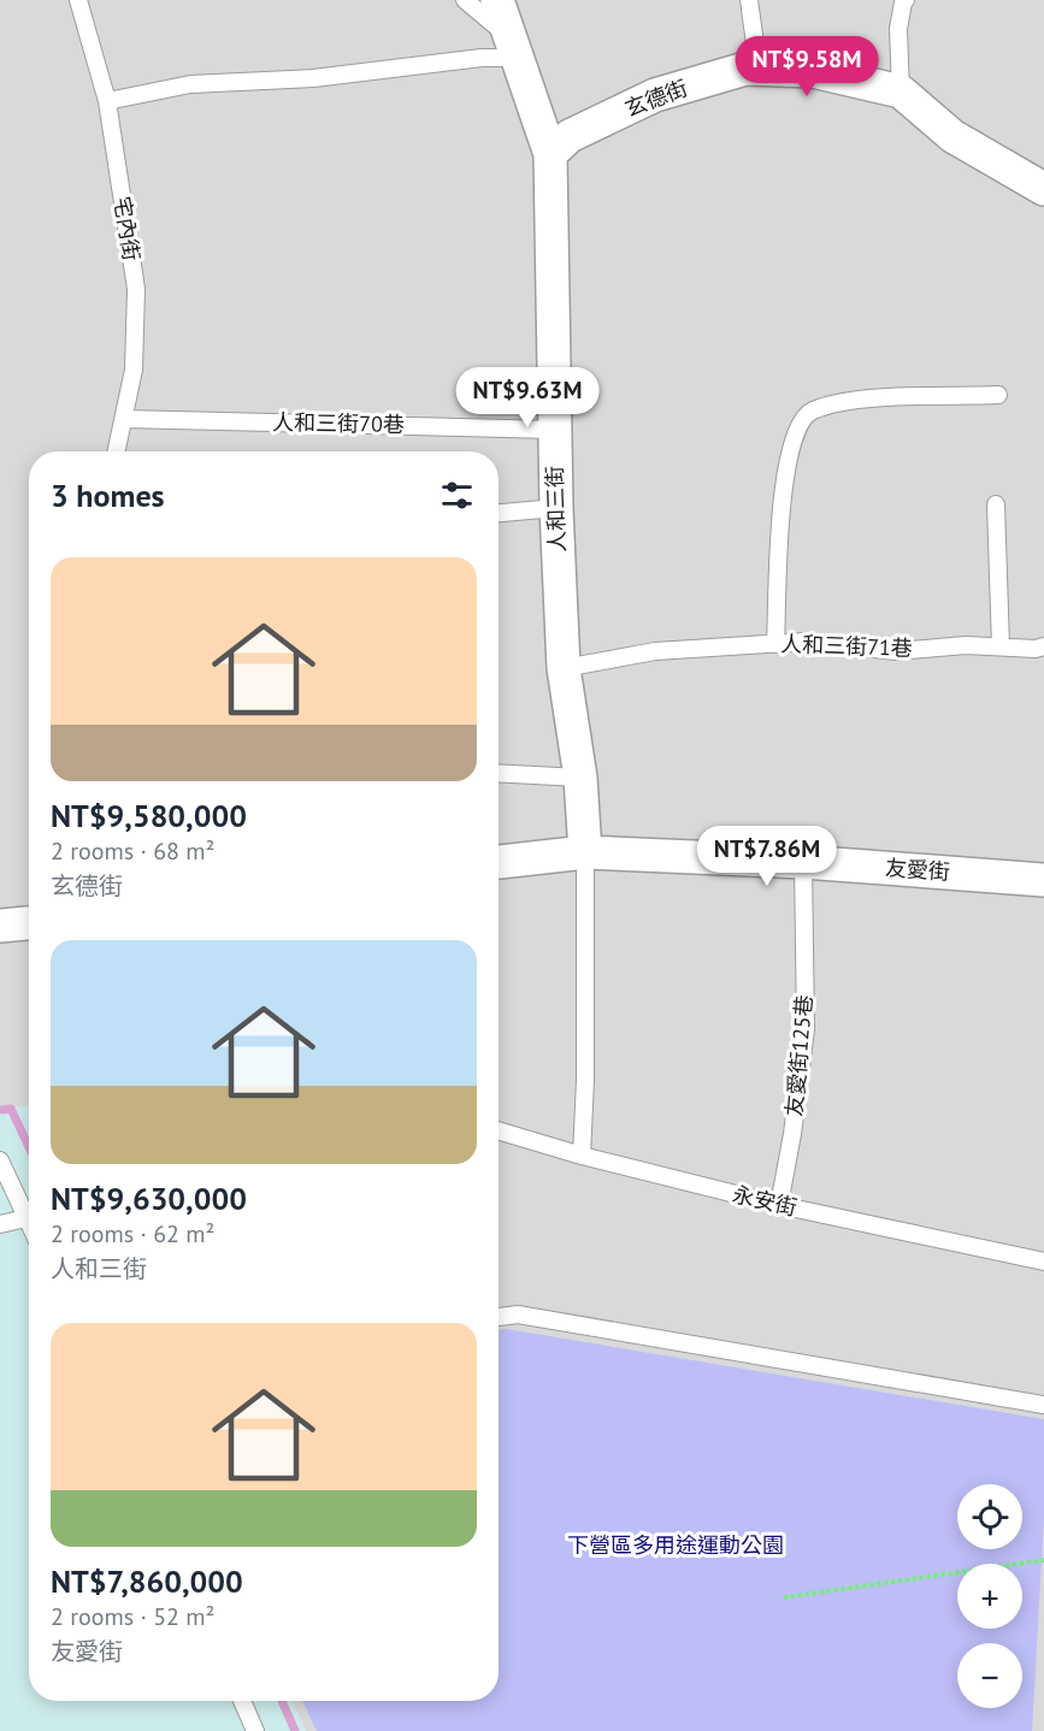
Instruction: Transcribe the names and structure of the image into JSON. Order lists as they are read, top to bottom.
{
  "streets": {
    "street": ["玄德街", "人和三街", "友愛街"],
    "lane": [
      "宅內街",
      "人和三街70巷",
      "人和三街71巷",
      "友愛街125巷",
      "永安街"
    ]
  },
  "crossings": [
    ["玄德街", "人和三街"],
    ["宅內街", "人和三街70巷"],
    ["人和三街70巷", "人和三街"],
    ["人和三街", "人和三街71巷"],
    ["人和三街", "友愛街"],
    ["友愛街", "友愛街125巷"],
    ["友愛街125巷", "永安街"]
  ],
  "parks": ["下營區多用途運動公園"],
  "page": {
    "price": ["NT$9.58M", "NT$9.63M", "NT$7.86M"],
    "heading": "3 homes",
    "list": [
      {
        "name": "NT$9,580,000",
        "note": "2 rooms · 68 m² · 玄德街"
      },
      {
        "name": "NT$9,630,000",
        "note": "2 rooms · 62 m² · 人和三街"
      },
      {
        "name": "NT$7,860,000",
        "note": "2 rooms · 52 m² · 友愛街"
      }
    ],
    "map_buttons": ["+", "−"]
  }
}
